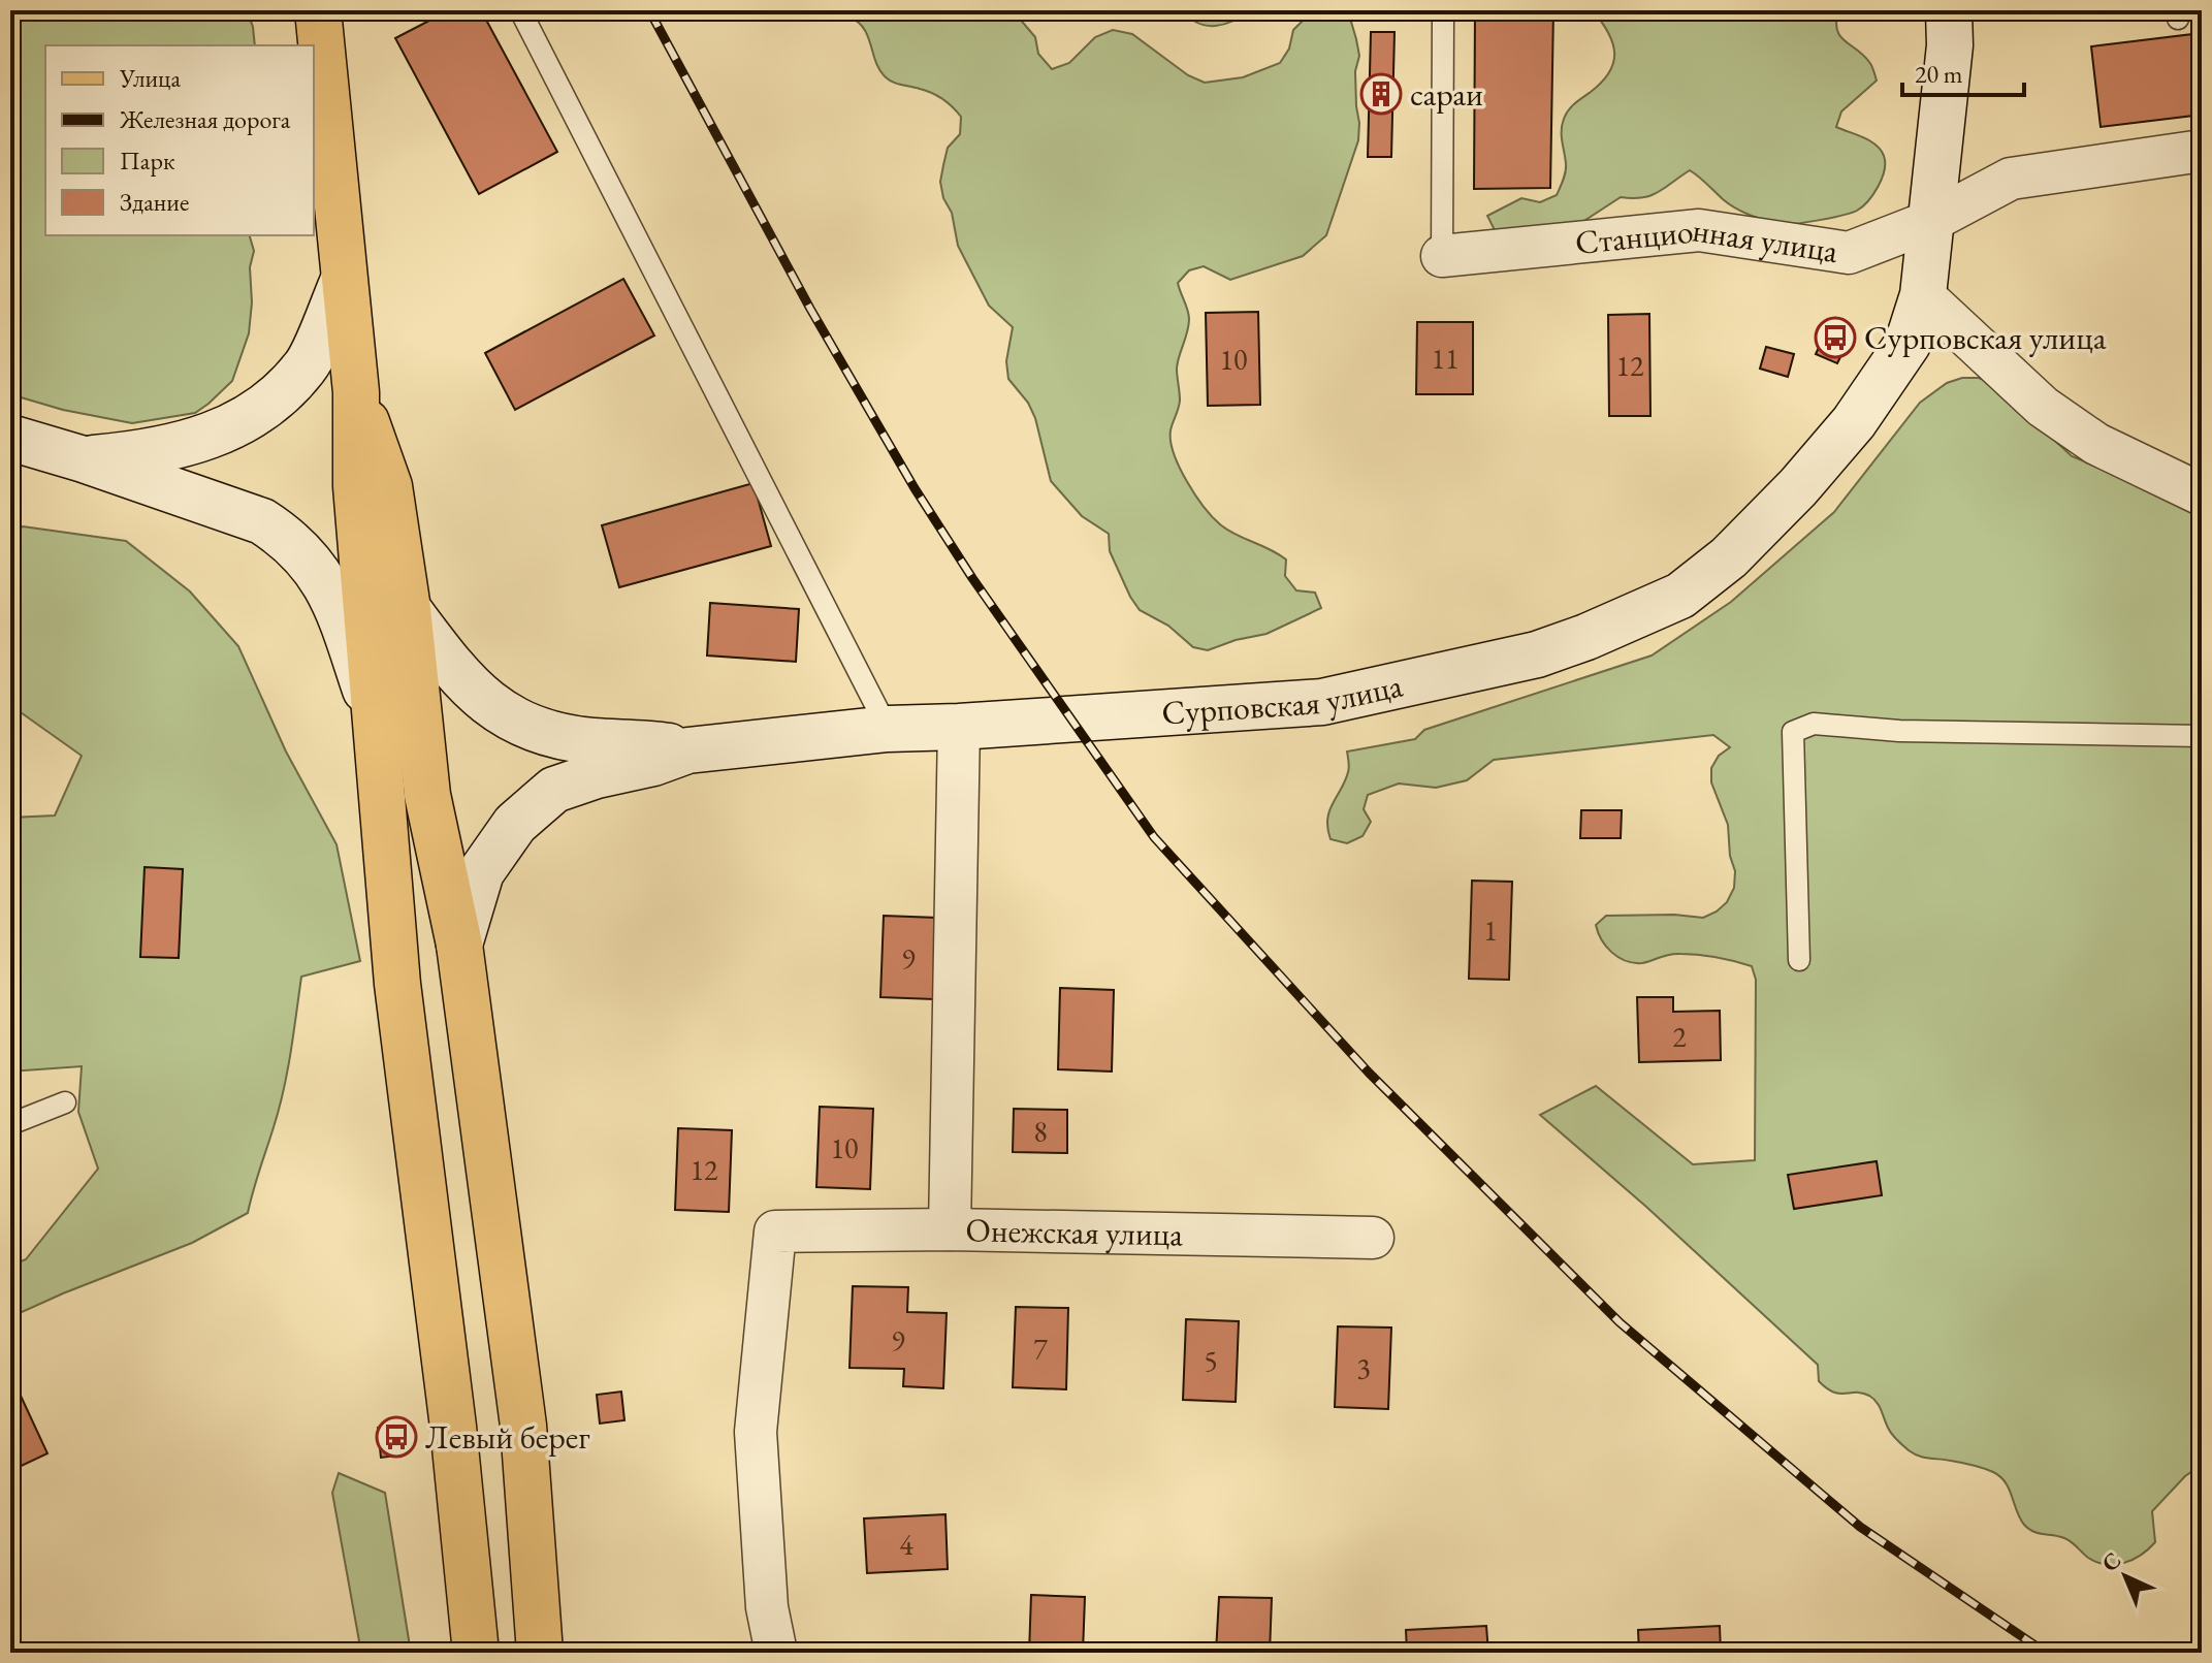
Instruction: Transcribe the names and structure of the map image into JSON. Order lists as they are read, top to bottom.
{
  "streets": {
    "main road": ["Сурповская улица"],
    "street": ["Станционная улица", "Онежская улица"]
  },
  "crossings": [
    ["Станционная улица", "Сурповская улица"]
  ],
  "places": {
    "building": ["сараи"],
    "bus stop": ["Сурповская улица", "Левый берег"]
  },
  "house_numbers": [
    "11",
    "10",
    "12",
    "1",
    "9",
    "2",
    "8",
    "10",
    "12",
    "9",
    "7",
    "5",
    "3",
    "4"
  ],
  "legend": [
    "Улица",
    "Железная дорога",
    "Парк",
    "Здание"
  ],
  "scale_bar": "20 m",
  "north": "top left"
}
